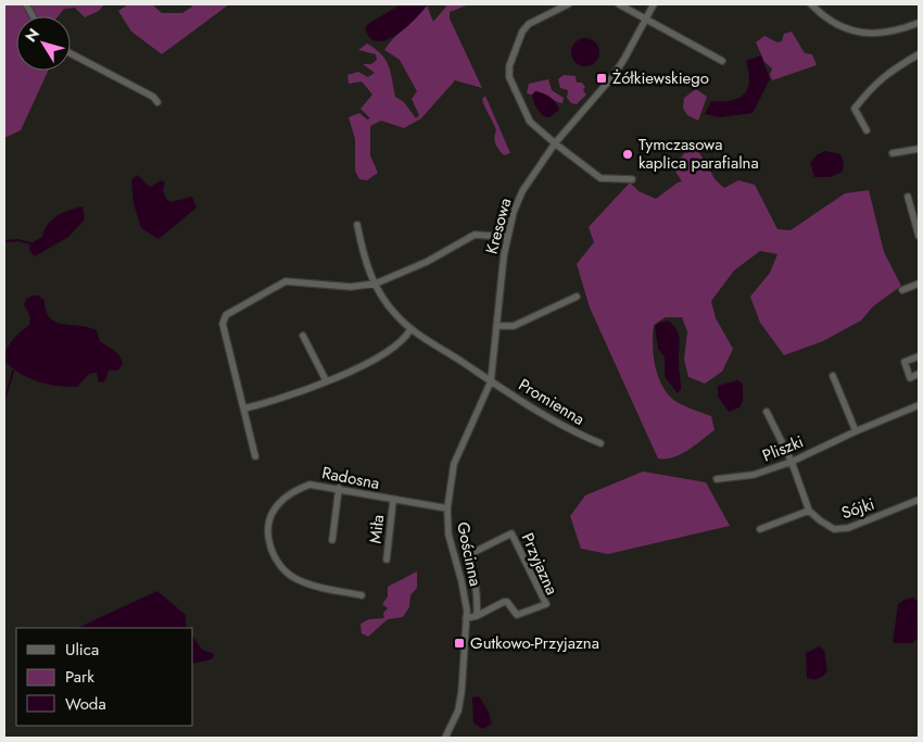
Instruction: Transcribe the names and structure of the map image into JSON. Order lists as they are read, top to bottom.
{
  "streets": {
    "street": [
      "Kresowa",
      "Promienna",
      "Pliszki",
      "Radosna",
      "Sójki",
      "Miła",
      "Gościnna",
      "Przyjazna"
    ]
  },
  "crossings": [
    ["Kresowa", "Promienna"],
    ["Kresowa", "Gościnna"],
    ["Promienna", "Gościnna"],
    ["Radosna", "Miła"],
    ["Radosna", "Gościnna"],
    ["Gościnna", "Przyjazna"]
  ],
  "places": {
    "transit": ["Żółkiewskiego", "Gutkowo-Przyjazna"],
    "other": ["Tymczasowa kaplica parafialna"]
  },
  "legend": ["Ulica", "Park", "Woda"],
  "north": "top left"
}
